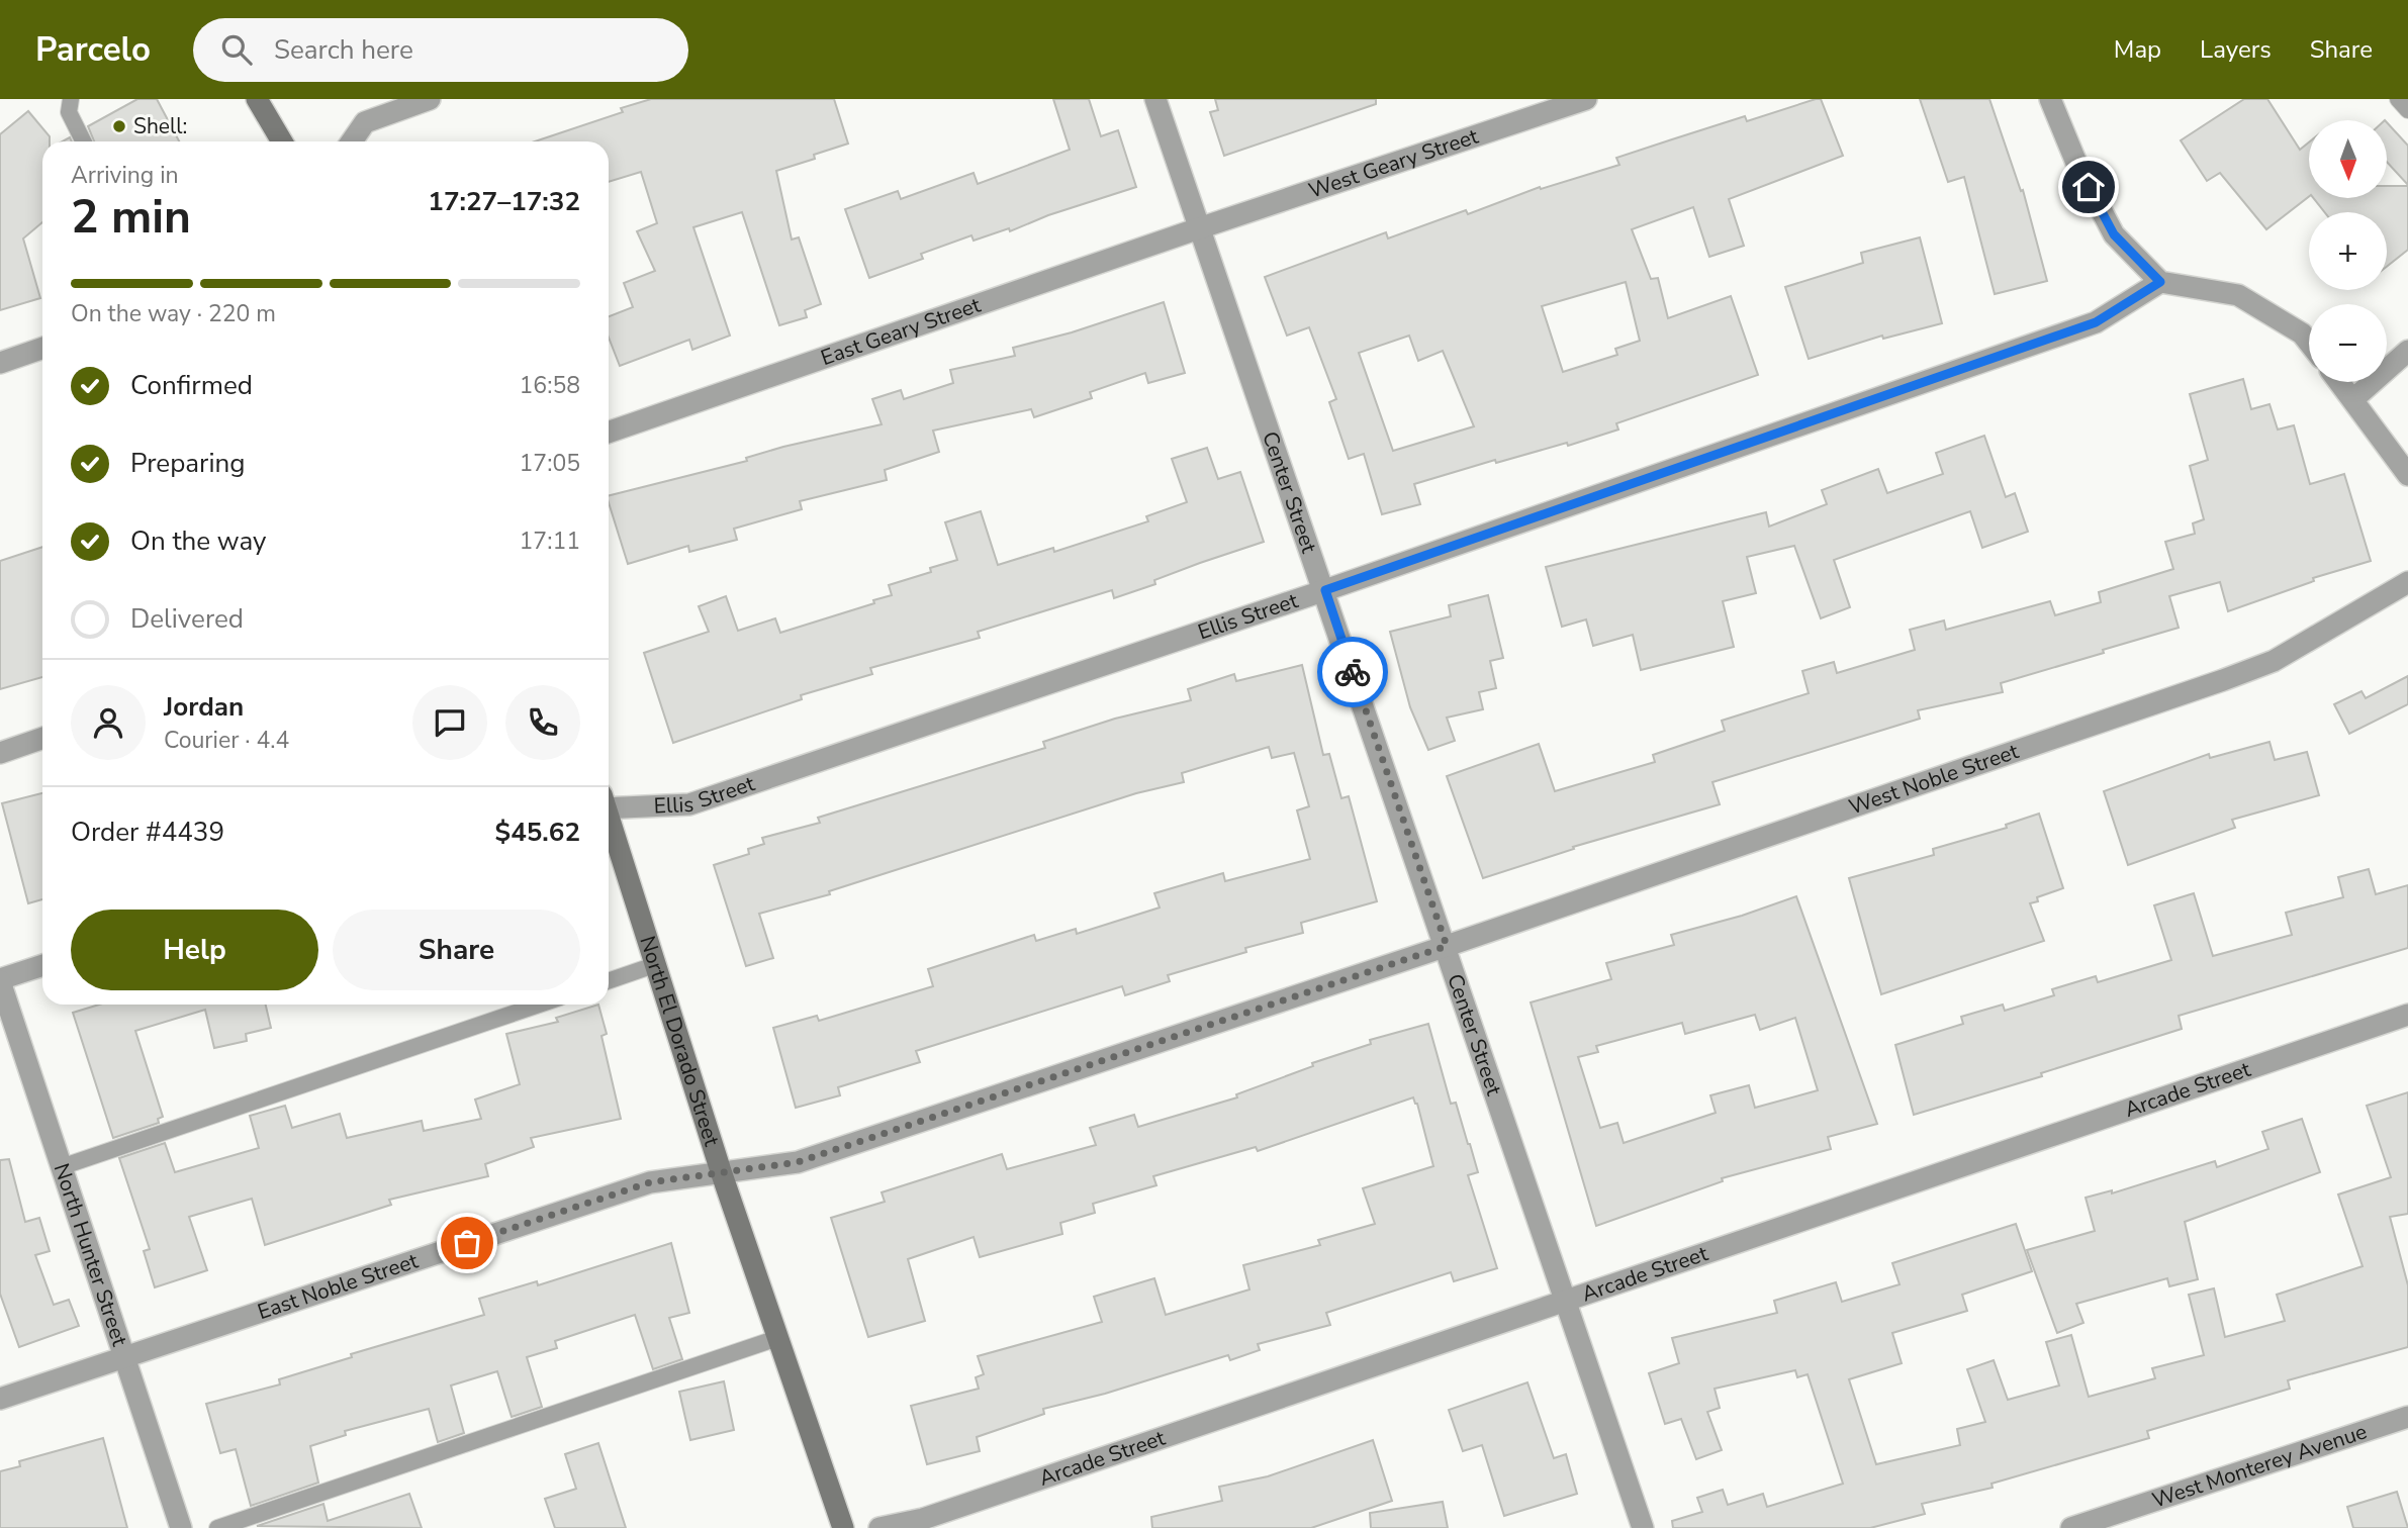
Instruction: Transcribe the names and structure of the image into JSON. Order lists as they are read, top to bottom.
{
  "streets": {
    "main road": ["North El Dorado Street"],
    "street": [
      "West Geary Street",
      "East Geary Street",
      "Center Street",
      "Ellis Street",
      "West Noble Street",
      "Arcade Street",
      "North Hunter Street",
      "East Noble Street",
      "West Monterey Avenue"
    ]
  },
  "crossings": [
    ["West Geary Street", "East Geary Street"],
    ["West Geary Street", "Center Street"],
    ["East Geary Street", "Center Street"],
    ["Center Street", "Ellis Street"],
    ["Center Street", "West Noble Street"],
    ["Center Street", "Arcade Street"],
    ["Center Street", "East Noble Street"],
    ["West Noble Street", "East Noble Street"],
    ["North El Dorado Street", "East Noble Street"],
    ["North Hunter Street", "East Noble Street"]
  ],
  "places": ["Shell:"],
  "north": "bottom",
  "page": {
    "header": "Parcelo",
    "search": "Search here",
    "nav": ["Map", "Layers", "Share"],
    "map_buttons": ["+", "−"],
    "heading": ["2 min", "Arriving in", "17:27–17:32"],
    "panel": [
      "Jordan",
      "Courier · 4.4",
      "Order #4439",
      "$45.62"
    ],
    "bar": "On the way · 220 m",
    "list": [
      ["Confirmed", "16:58"],
      ["Preparing", "17:05"],
      ["On the way", "17:11"],
      "Delivered"
    ],
    "buttons": ["Help", "Share"]
  }
}
